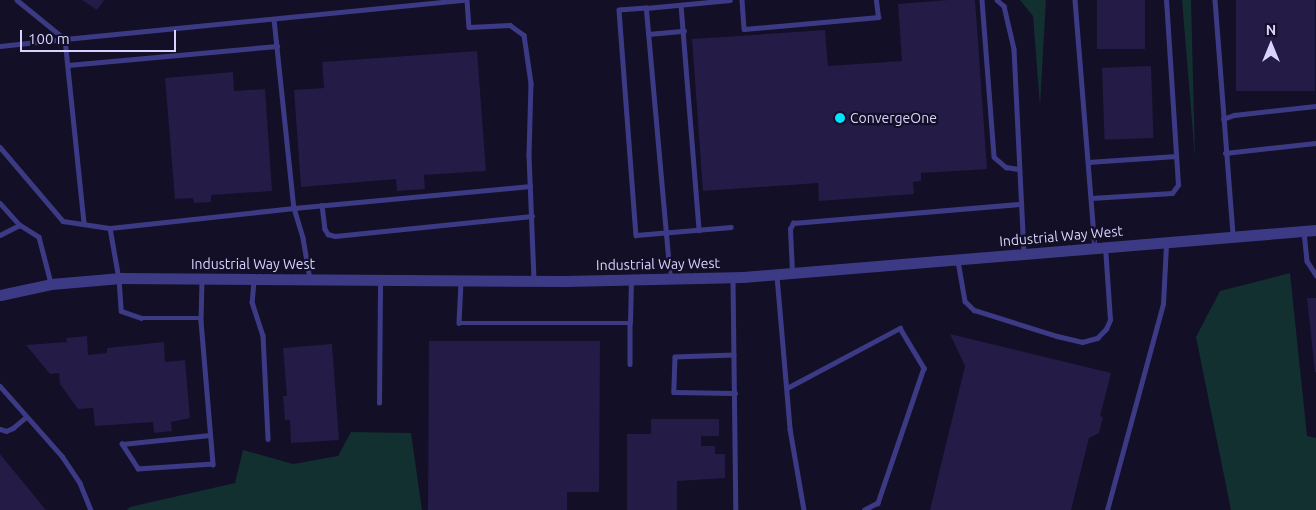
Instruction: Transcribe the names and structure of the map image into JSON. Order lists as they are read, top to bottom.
{
  "streets": {
    "street": ["Industrial Way West"]
  },
  "places": ["ConvergeOne"],
  "scale_bar": "100 m",
  "north": "top"
}
